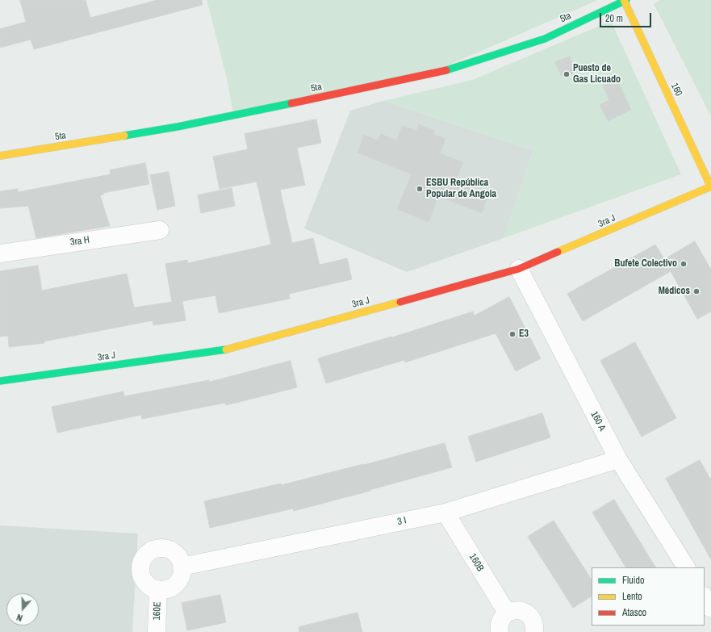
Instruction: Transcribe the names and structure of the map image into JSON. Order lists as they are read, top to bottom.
{
  "streets": {
    "street": [
      "5ta",
      "160",
      "3ra J",
      "3ra H",
      "160 A",
      "3 I",
      "160B",
      "160E"
    ]
  },
  "crossings": [
    ["5ta", "160"],
    ["160", "3ra J"],
    ["3ra J", "160 A"],
    ["160 A", "3 I"],
    ["3 I", "160B"],
    ["3 I", "160E"]
  ],
  "places": [
    "Puesto de Gas Licuado",
    "ESBU República Popular de Angola",
    "Bufete Colectivo",
    "Médicos",
    "E3"
  ],
  "legend": ["Fluido", "Lento", "Atasco"],
  "scale_bar": "20 m",
  "north": "bottom"
}
